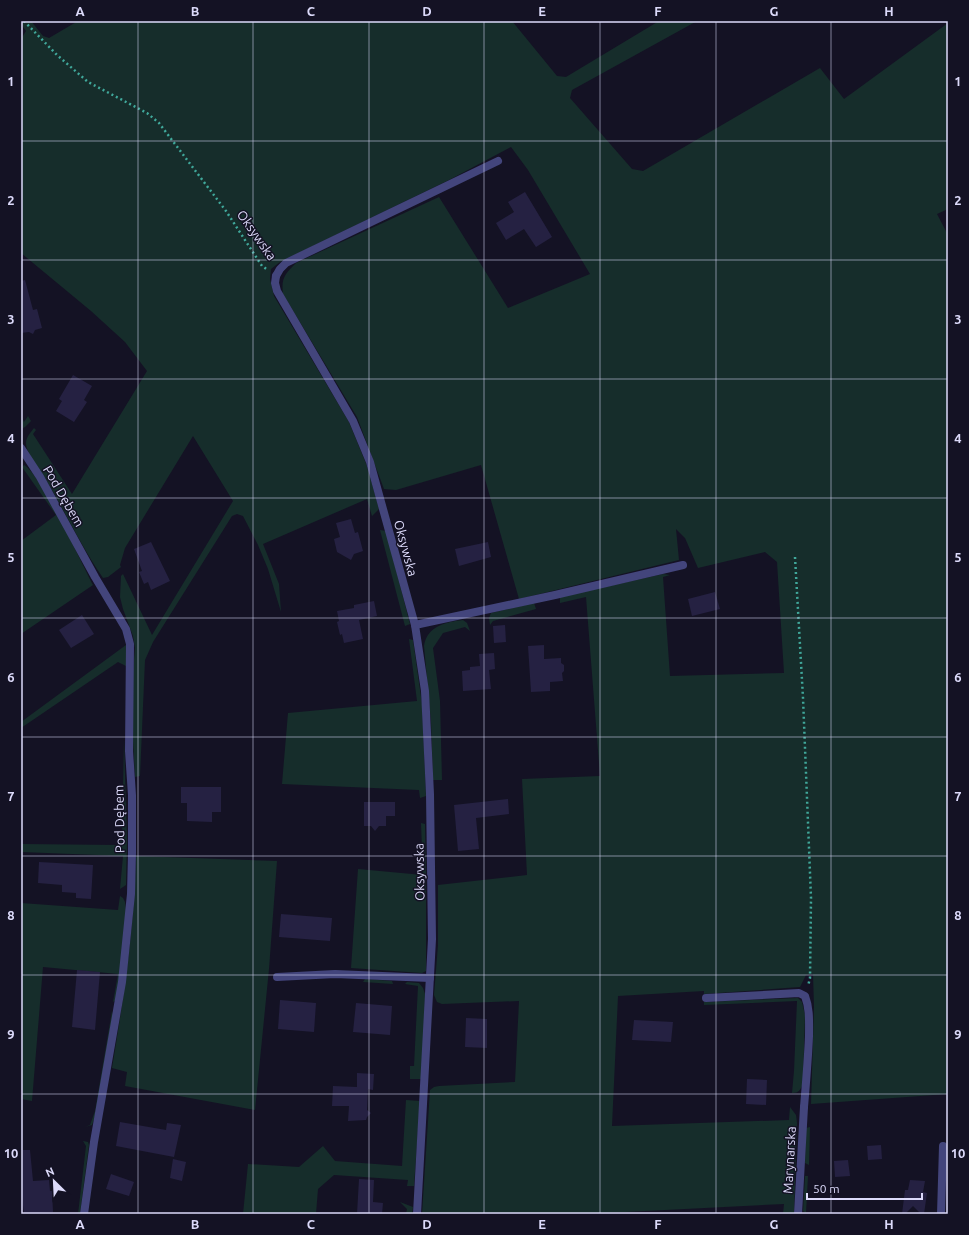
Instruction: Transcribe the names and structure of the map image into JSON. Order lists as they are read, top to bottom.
{
  "streets": {
    "street": ["Oksywska", "Pod Dębem", "Marynarska"]
  },
  "scale_bar": "50 m",
  "north": "top left",
  "grid": {
    "columns": [
      "A",
      "B",
      "C",
      "D",
      "E",
      "F",
      "G",
      "H"
    ],
    "rows": [
      "1",
      "2",
      "3",
      "4",
      "5",
      "6",
      "7",
      "8",
      "9",
      "10"
    ]
  }
}
